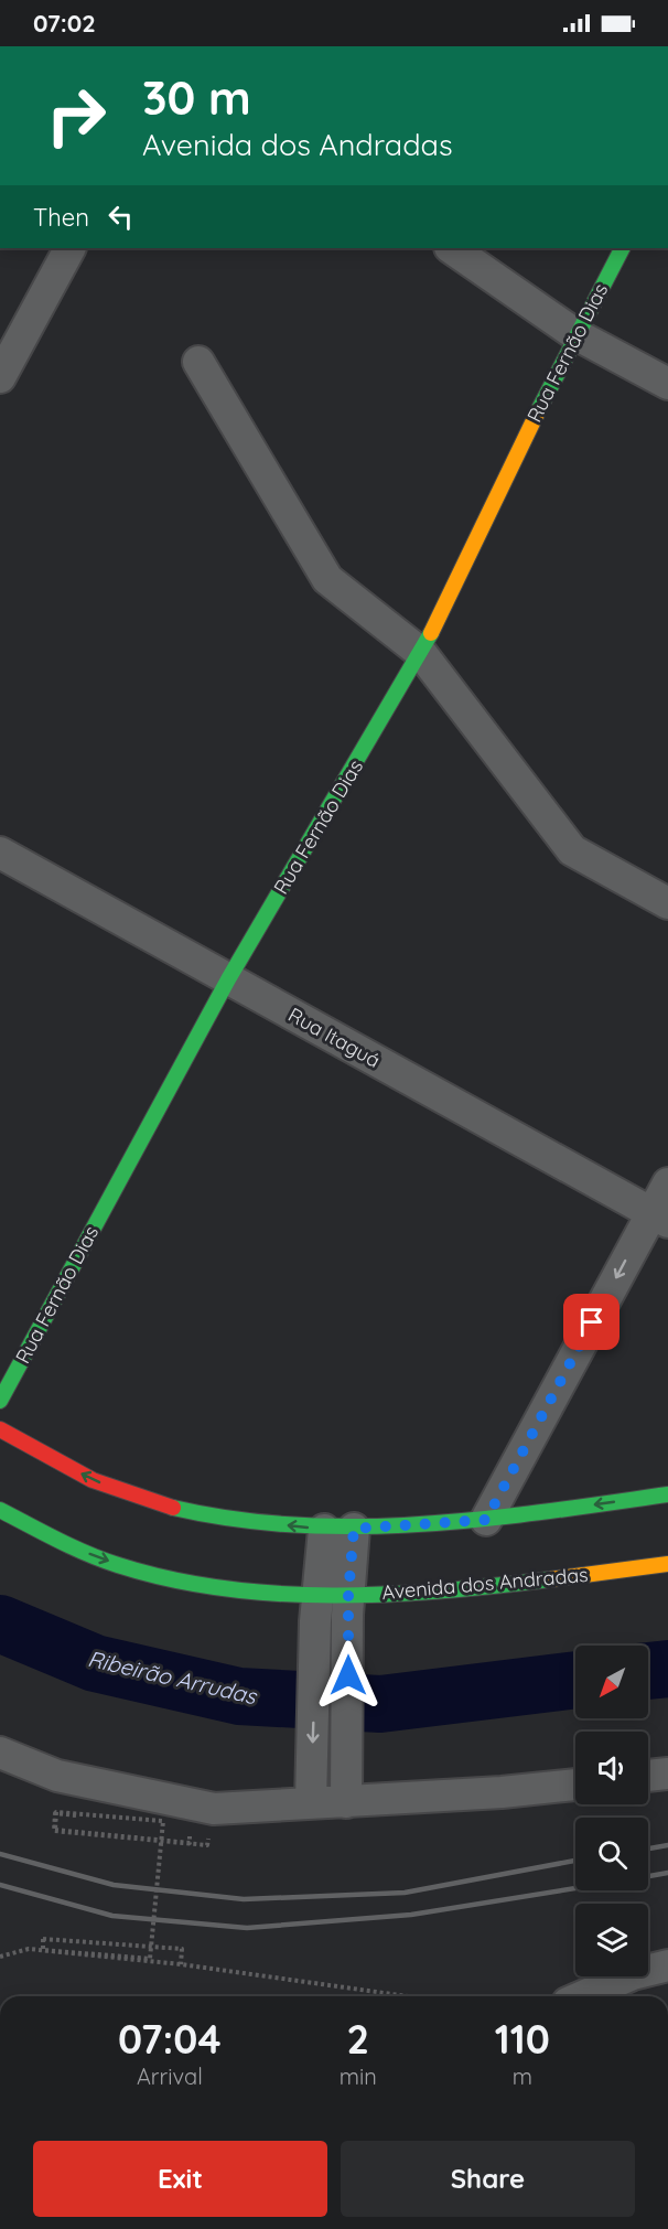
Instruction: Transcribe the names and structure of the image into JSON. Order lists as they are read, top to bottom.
{
  "streets": {
    "main road": ["Rua Fernão Dias", "Avenida dos Andradas"],
    "street": ["Rua Itaguá"]
  },
  "crossings": [
    ["Rua Fernão Dias", "Rua Itaguá"]
  ],
  "water": ["Ribeirão Arrudas"],
  "north": "bottom left",
  "page": {
    "status": "07:02",
    "turn": ["30 m", "Avenida dos Andradas"],
    "then": "Then",
    "eta": [
      "07:04",
      "Arrival",
      "2",
      "min",
      "110",
      "m"
    ],
    "buttons": ["Exit", "Share"]
  }
}
